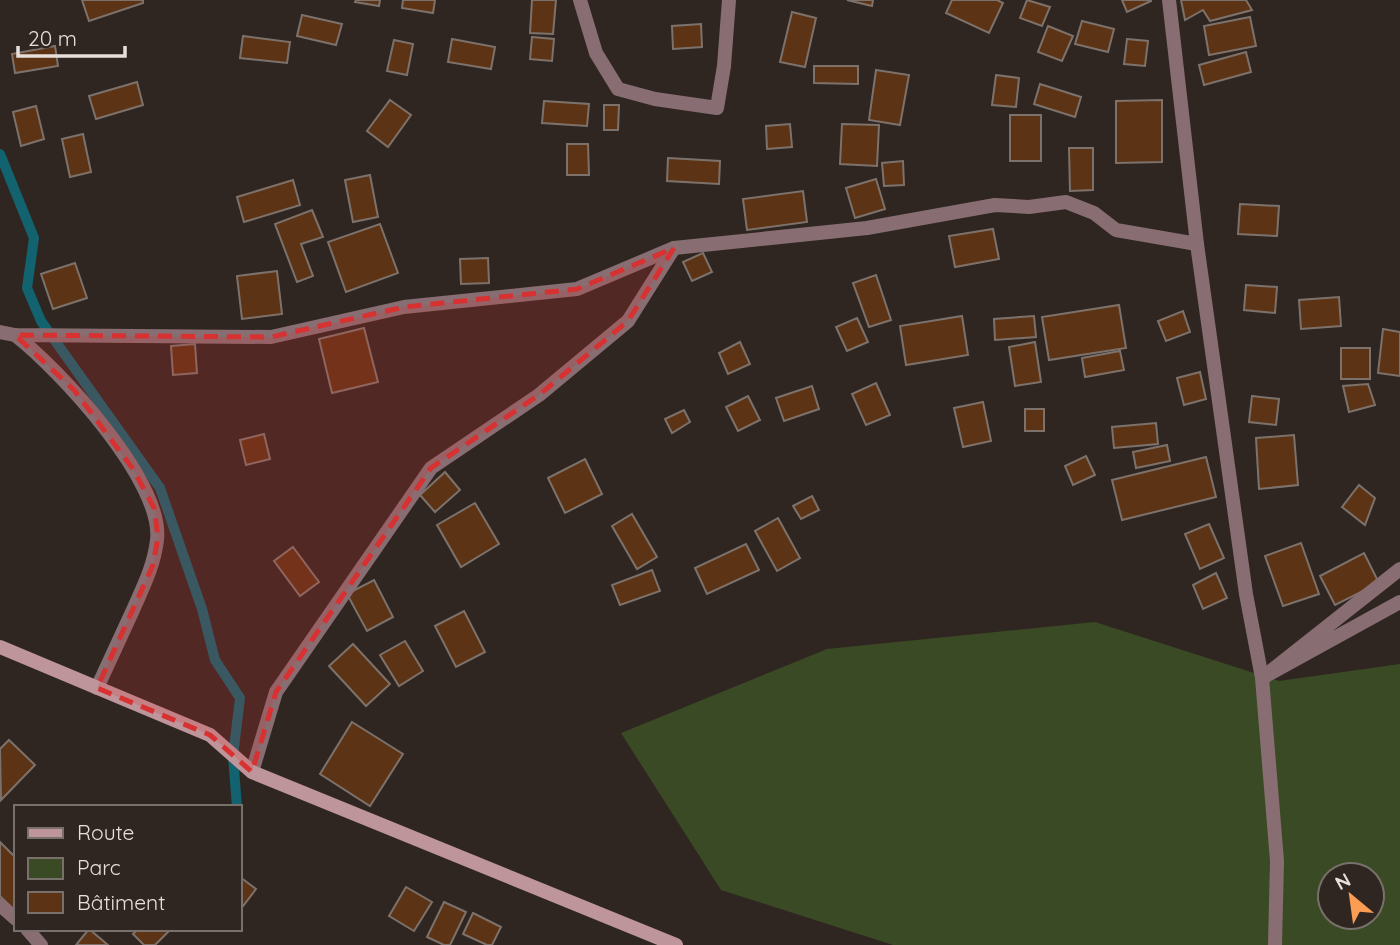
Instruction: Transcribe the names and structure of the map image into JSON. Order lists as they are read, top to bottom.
{
  "legend": ["Route", "Parc", "Bâtiment"],
  "scale_bar": "20 m",
  "north": "top left"
}
